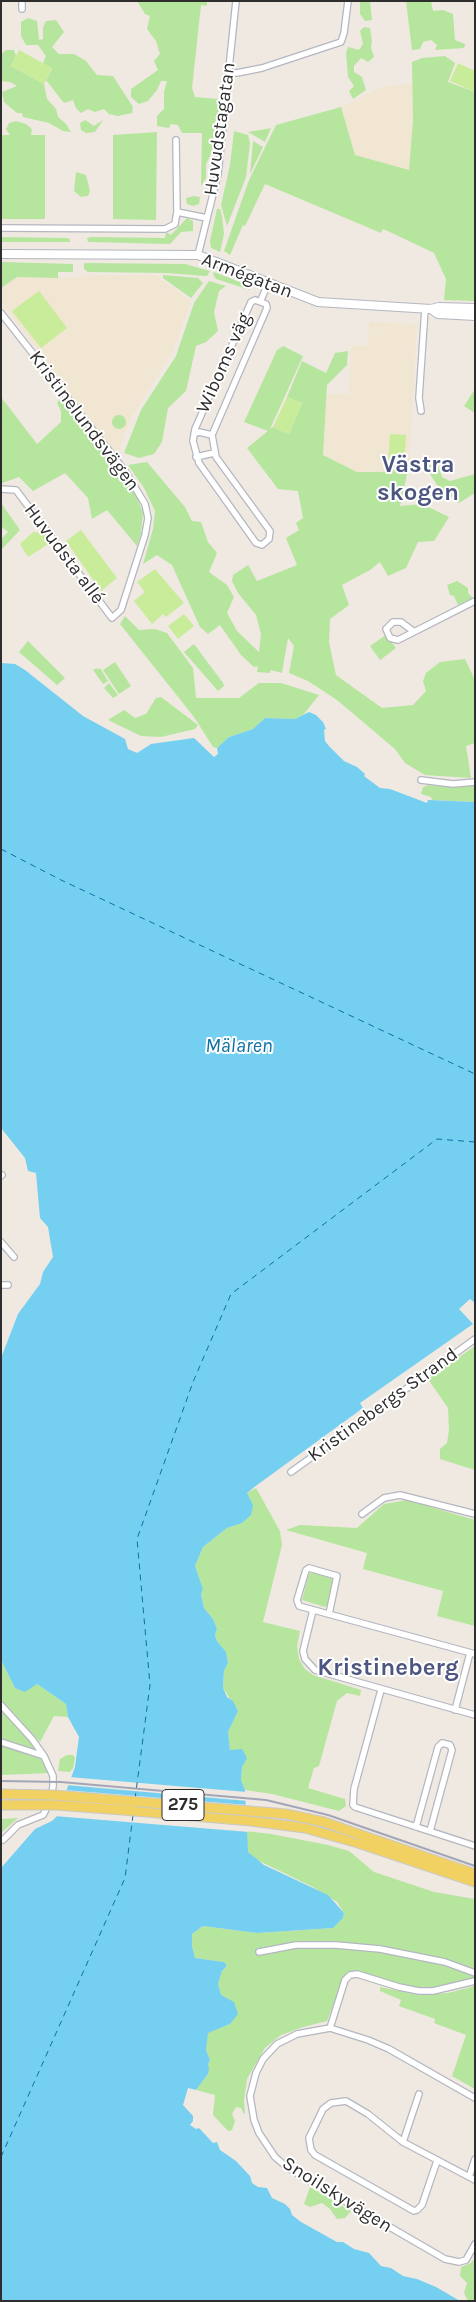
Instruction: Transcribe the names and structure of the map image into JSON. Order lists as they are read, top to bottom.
{
  "streets": {
    "main road": ["275"],
    "street": [
      "Huvudstagatan",
      "Armégatan",
      "Wiboms väg",
      "Kristinelundsvägen",
      "Huvudsta allé",
      "Kristinebergs Strand",
      "Snoilskyvägen"
    ]
  },
  "crossings": [
    ["Huvudstagatan", "Armégatan"],
    ["Armégatan", "Wiboms väg"],
    ["Kristinelundsvägen", "Huvudsta allé"]
  ],
  "districts": ["Västra skogen", "Kristineberg"],
  "water": ["Mälaren"]
}
